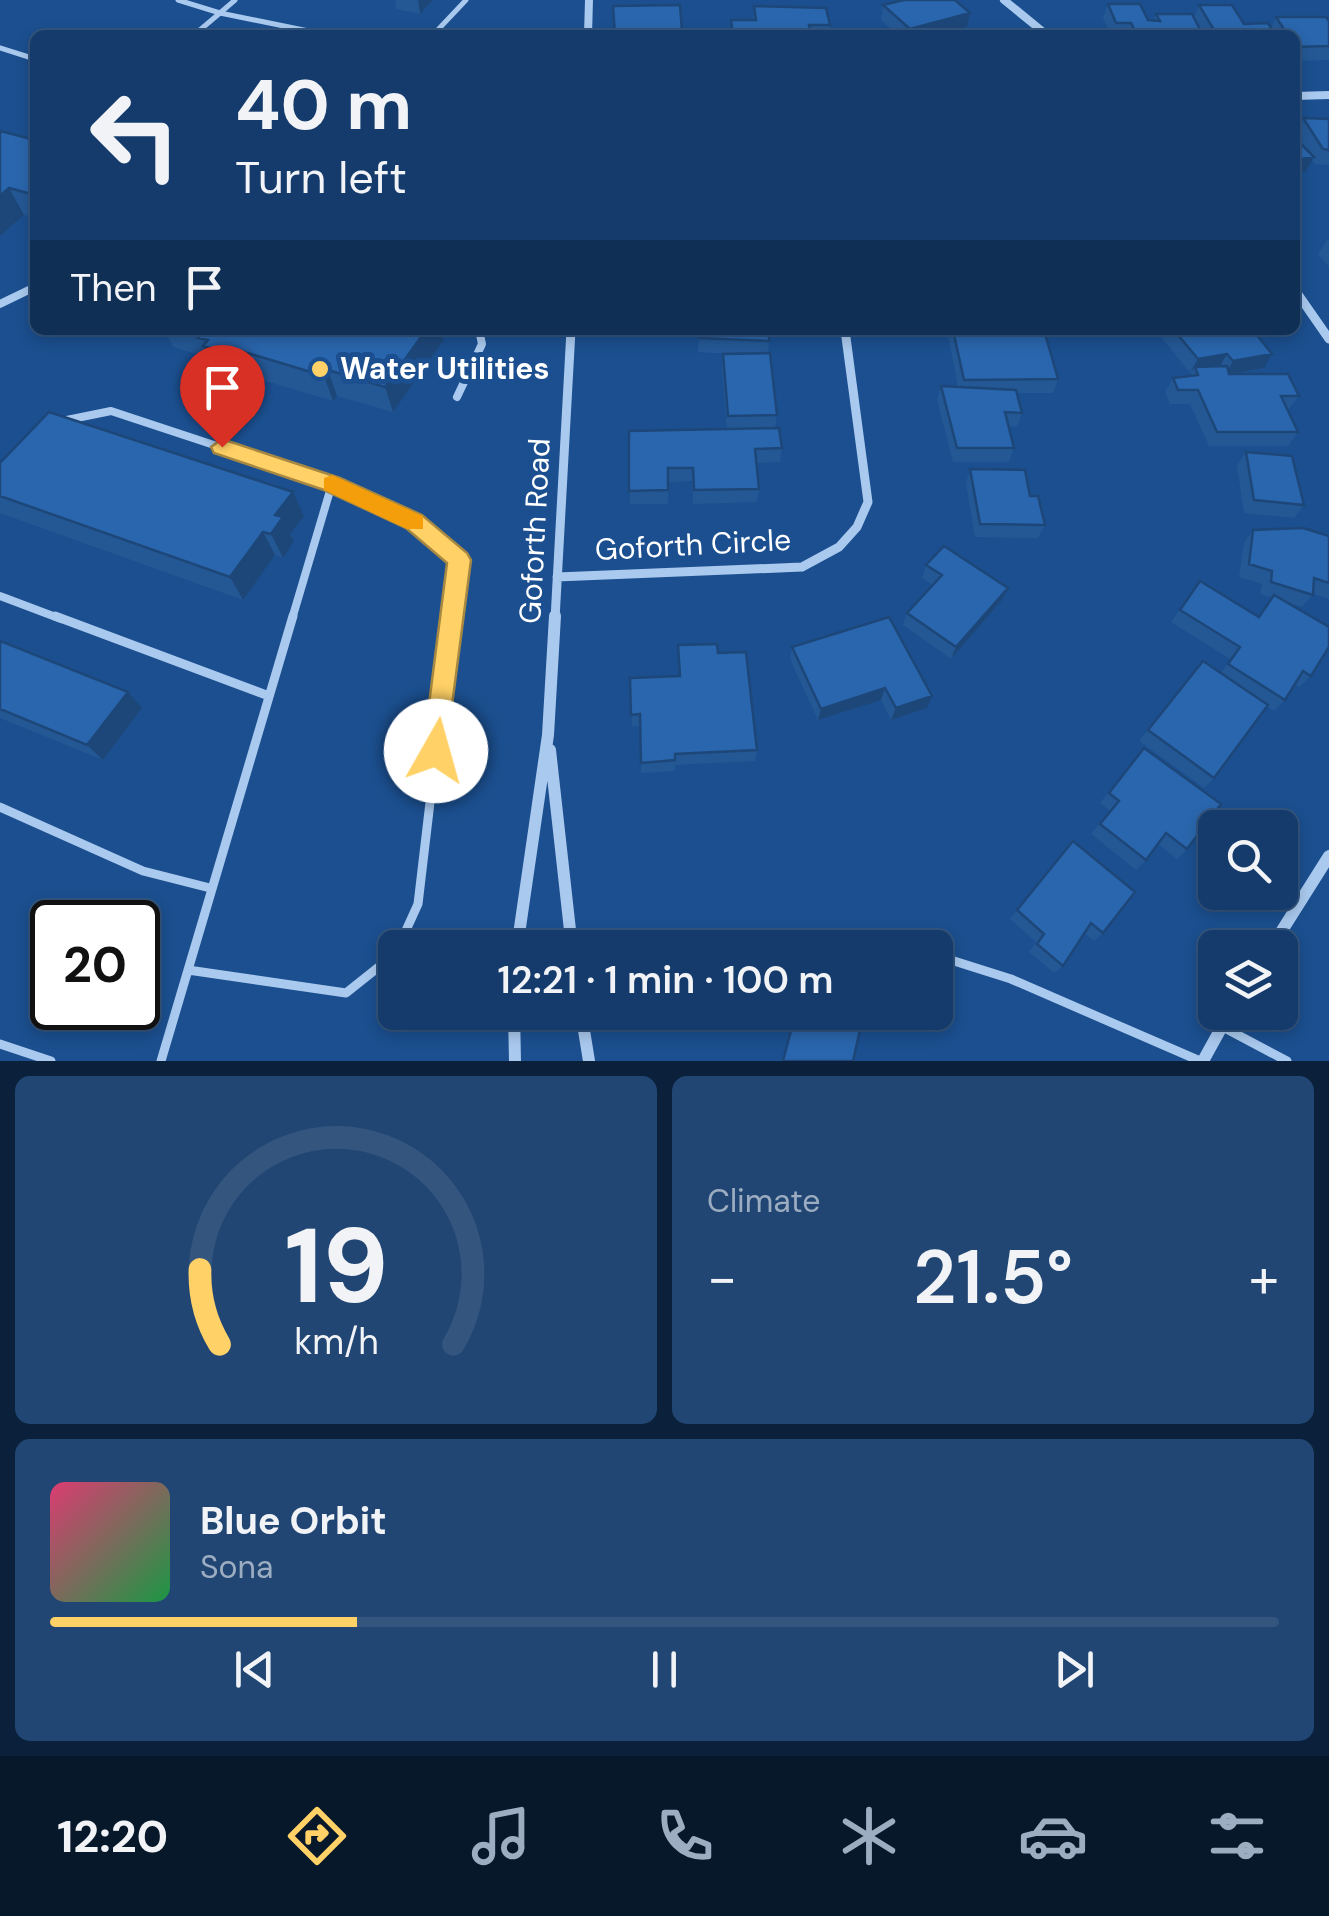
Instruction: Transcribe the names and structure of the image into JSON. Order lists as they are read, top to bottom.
{
  "streets": {
    "street": ["Goforth Road", "Goforth Circle"]
  },
  "crossings": [
    ["Goforth Road", "Goforth Circle"]
  ],
  "places": ["Water Utilities"],
  "page": {
    "turn": ["40 m", "Turn left"],
    "then": "Then",
    "limit": "20",
    "trip": "12:21 · 1 min · 100 m",
    "tile": "Climate",
    "heat": ["−", "21.5°", "+"],
    "song": ["Blue Orbit", "Sona"],
    "tabs": "12:20",
    "gauge": ["19", "km/h"]
  }
}
